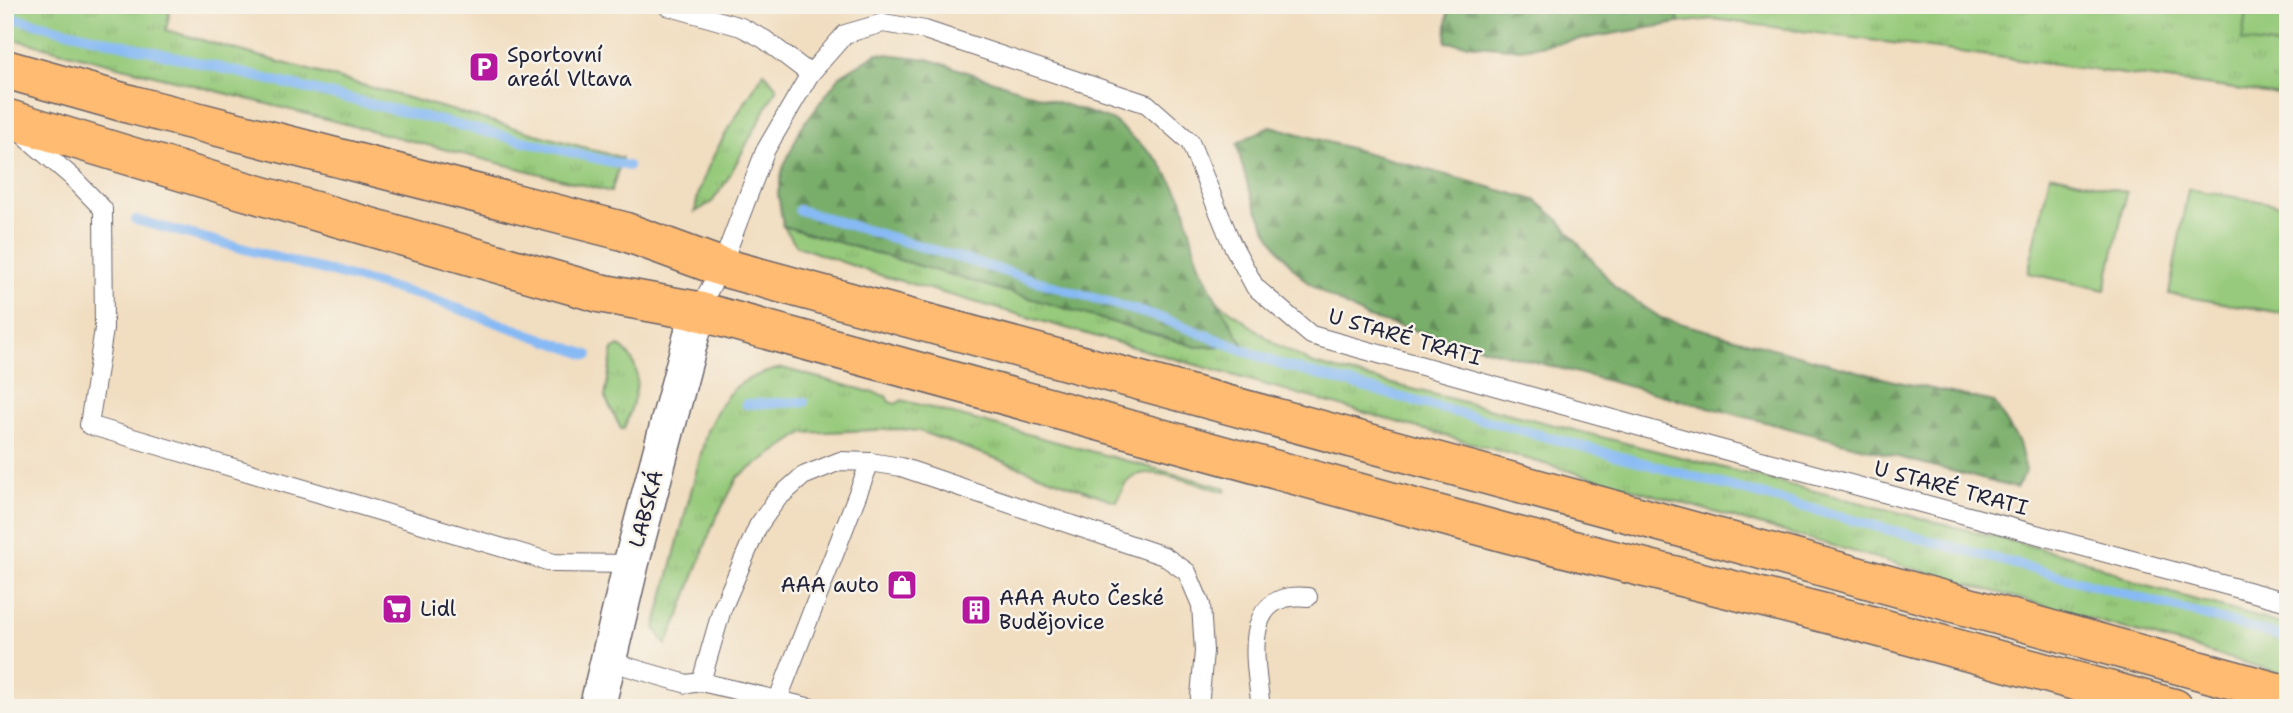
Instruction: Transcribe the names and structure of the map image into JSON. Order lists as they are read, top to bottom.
{
  "streets": {
    "street": ["LABSKÁ"],
    "lane": ["U STARÉ TRATI"]
  },
  "crossings": [
    ["U STARÉ TRATI", "LABSKÁ"]
  ],
  "places": {
    "parking": ["Sportovní areál Vltava"],
    "shop": ["AAA auto"],
    "supermarket": ["Lidl"],
    "building": ["AAA Auto České Budějovice"]
  }
}
